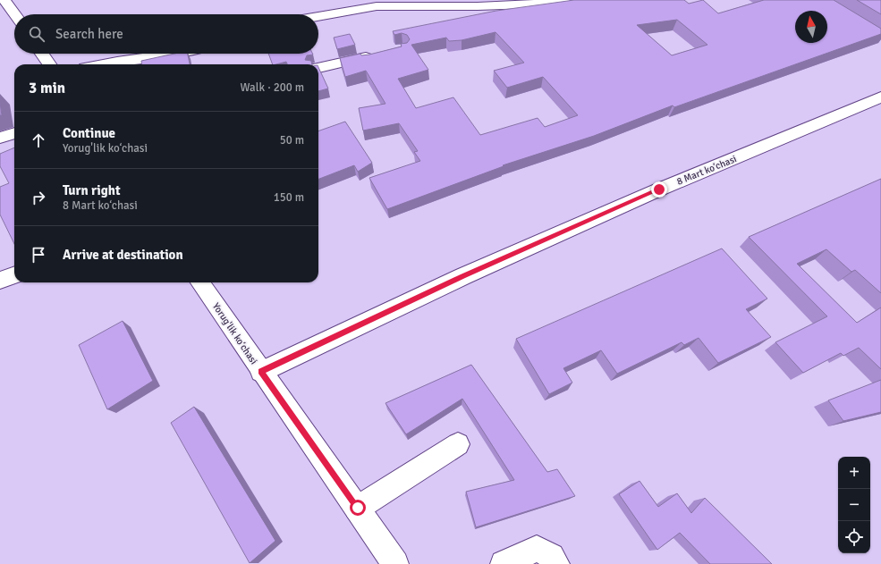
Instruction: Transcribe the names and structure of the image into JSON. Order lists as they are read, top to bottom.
{
  "streets": {
    "street": ["8 Mart koʻchasi", "Yorug'lik koʻchasi"]
  },
  "crossings": [
    ["8 Mart koʻchasi", "Yorug'lik koʻchasi"]
  ],
  "north": "top",
  "page": {
    "search": "Search here",
    "heading": ["3 min", "Walk · 200 m"],
    "list": [
      ["Continue", "Yorug'lik koʻchasi", "50 m"],
      ["Turn right", "8 Mart koʻchasi", "150 m"],
      "Arrive at destination"
    ],
    "map_buttons": ["+", "−"]
  }
}
